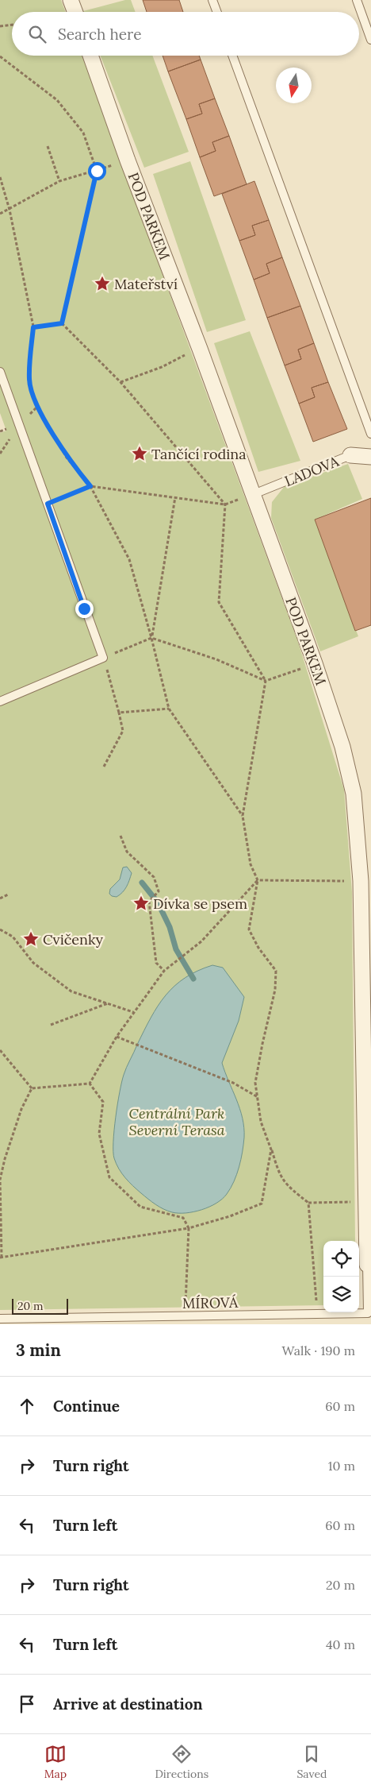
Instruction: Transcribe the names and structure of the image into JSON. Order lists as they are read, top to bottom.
{
  "streets": {
    "street": ["POD PARKEM", "LADOVA"],
    "lane": ["MÍROVÁ"]
  },
  "crossings": [
    ["POD PARKEM", "LADOVA"],
    ["POD PARKEM", "MÍROVÁ"]
  ],
  "parks": ["Centrální Park Severní Terasa"],
  "places": {
    "place": [
      "Mateřství",
      "Tančící rodina",
      "Dívka se psem",
      "Cvičenky"
    ]
  },
  "scale_bar": "20 m",
  "north": "bottom",
  "page": {
    "search": "Search here",
    "scale": "20 m",
    "heading": ["3 min", "Walk · 190 m"],
    "list": [
      ["Continue", "60 m"],
      ["Turn right", "10 m"],
      ["Turn left", "60 m"],
      ["Turn right", "20 m"],
      ["Turn left", "40 m"],
      "Arrive at destination"
    ],
    "nav": ["Map", "Directions", "Saved"]
  }
}
